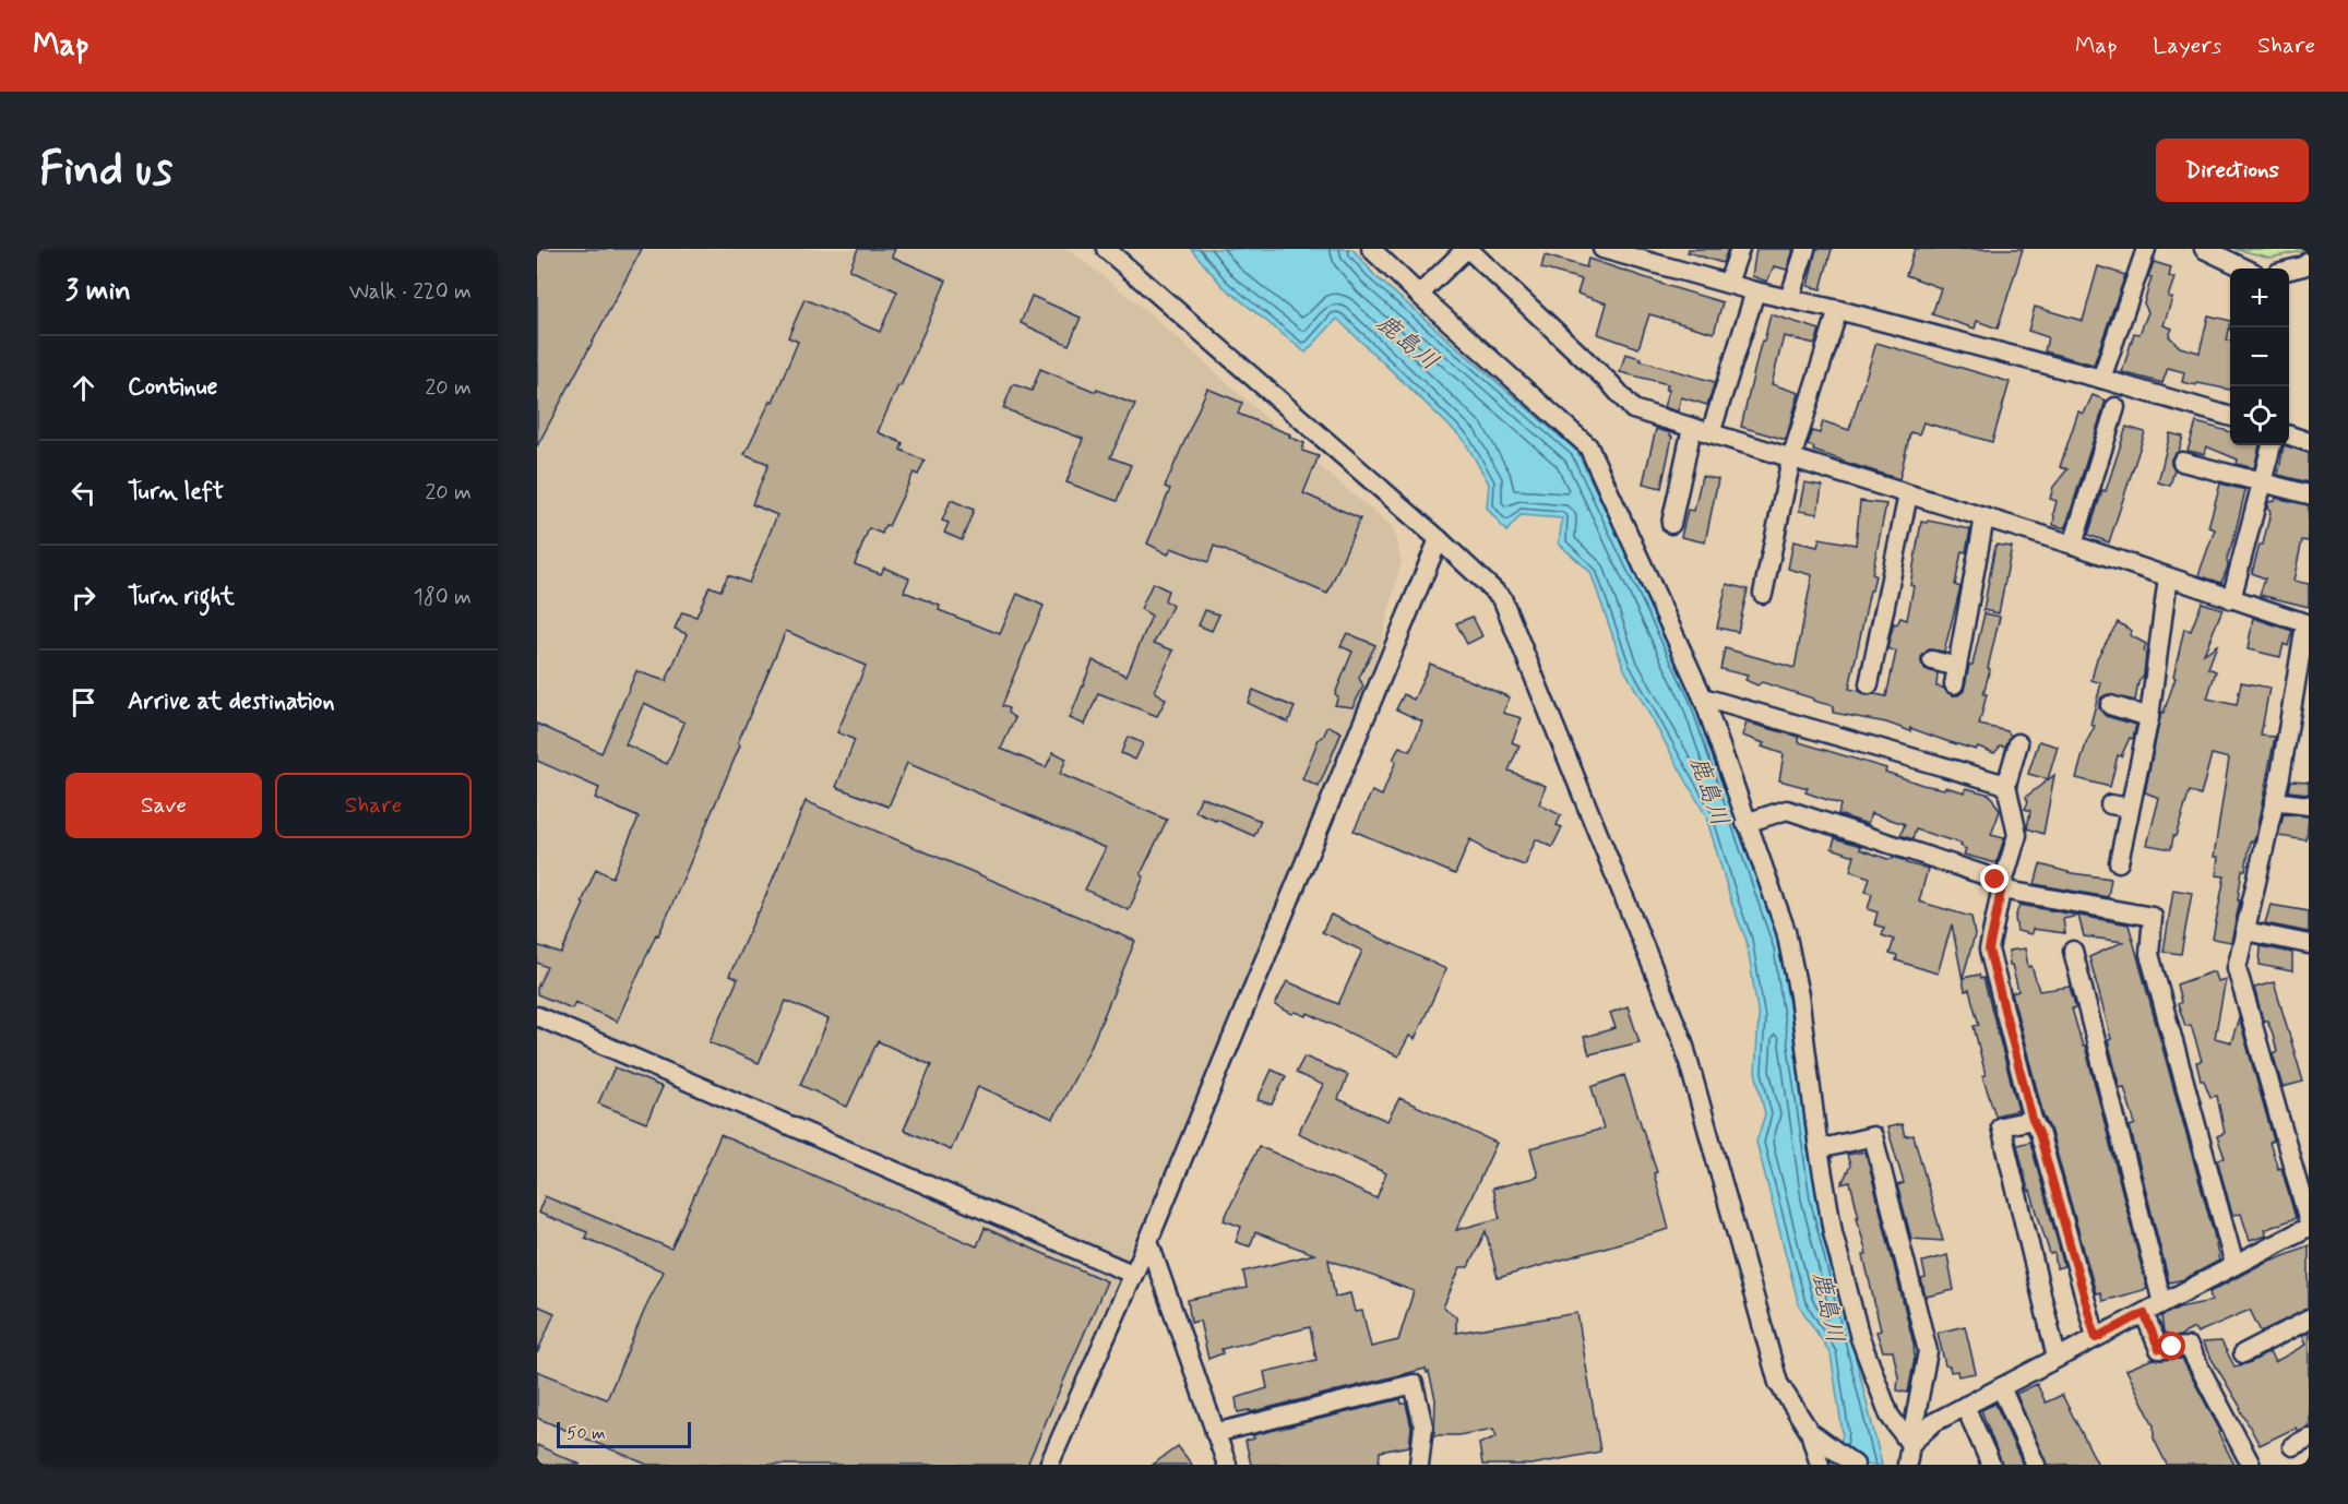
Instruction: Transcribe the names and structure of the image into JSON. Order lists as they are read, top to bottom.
{
  "water": ["鹿島川"],
  "scale_bar": "50 m",
  "page": {
    "header": "Map",
    "nav": ["Map", "Layers", "Share"],
    "buttons": [
      "Directions",
      ["Save", "Share"]
    ],
    "title": "Find us",
    "heading": ["3 min", "Walk · 220 m"],
    "map_buttons": ["+", "−"],
    "list": [
      ["Continue", "20 m"],
      ["Turn left", "20 m"],
      ["Turn right", "180 m"],
      "Arrive at destination"
    ],
    "scale": "50 m"
  }
}
